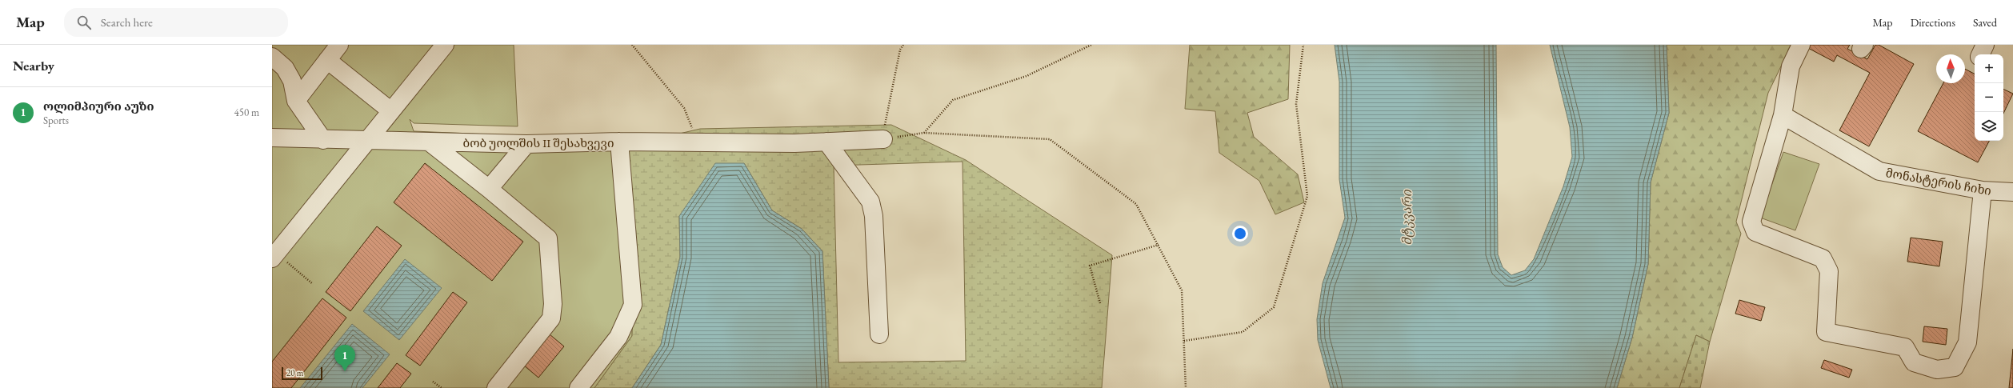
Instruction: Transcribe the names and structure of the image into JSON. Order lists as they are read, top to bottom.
{
  "streets": {
    "street": ["ბობ უოლშის II შესახვევი", "მონასტერის ჩიხი"]
  },
  "water": ["მტკვარი"],
  "scale_bar": "20 m",
  "north": "top",
  "page": {
    "header": "Map",
    "search": "Search here",
    "nav": ["Map", "Directions", "Saved"],
    "heading": "Nearby",
    "map_buttons": ["+", "−"],
    "list": [
      {
        "mark": "1",
        "name": "ოლიმპიური აუზი",
        "note": "Sports",
        "value": "450 m"
      }
    ],
    "pins": "1",
    "scale": "20 m"
  }
}
